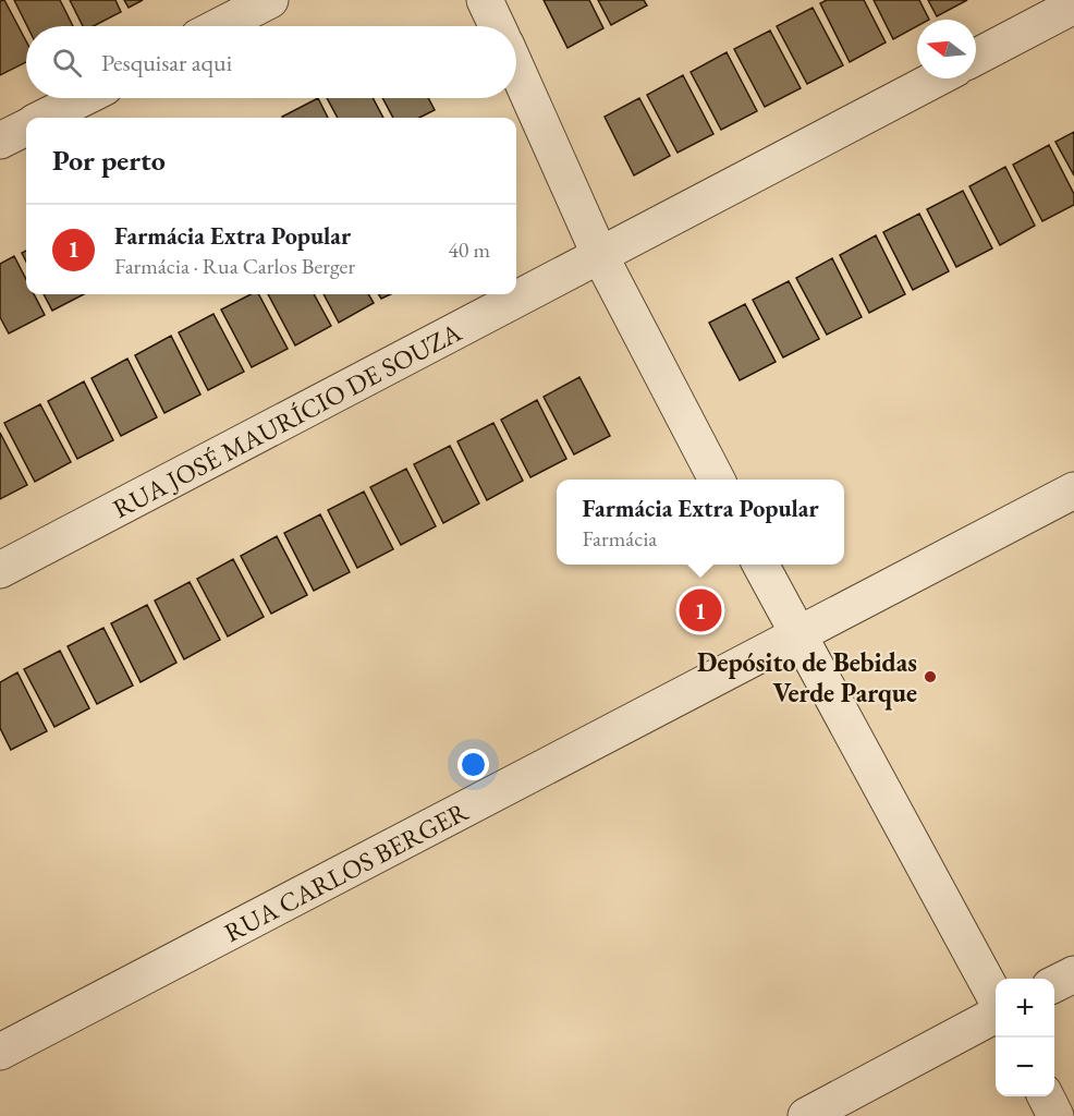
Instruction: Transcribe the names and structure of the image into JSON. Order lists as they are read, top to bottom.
{
  "streets": {
    "street": ["RUA JOSÉ MAURÍCIO DE SOUZA", "RUA CARLOS BERGER"]
  },
  "places": ["Depósito de Bebidas Verde Parque"],
  "north": "left",
  "page": {
    "search": "Pesquisar aqui",
    "heading": "Por perto",
    "list": [
      {
        "mark": "1",
        "name": "Farmácia Extra Popular",
        "note": "Farmácia · Rua Carlos Berger",
        "value": "40 m"
      }
    ],
    "popup": ["Farmácia Extra Popular", "Farmácia"],
    "pins": "1",
    "map_buttons": ["+", "−"]
  }
}
